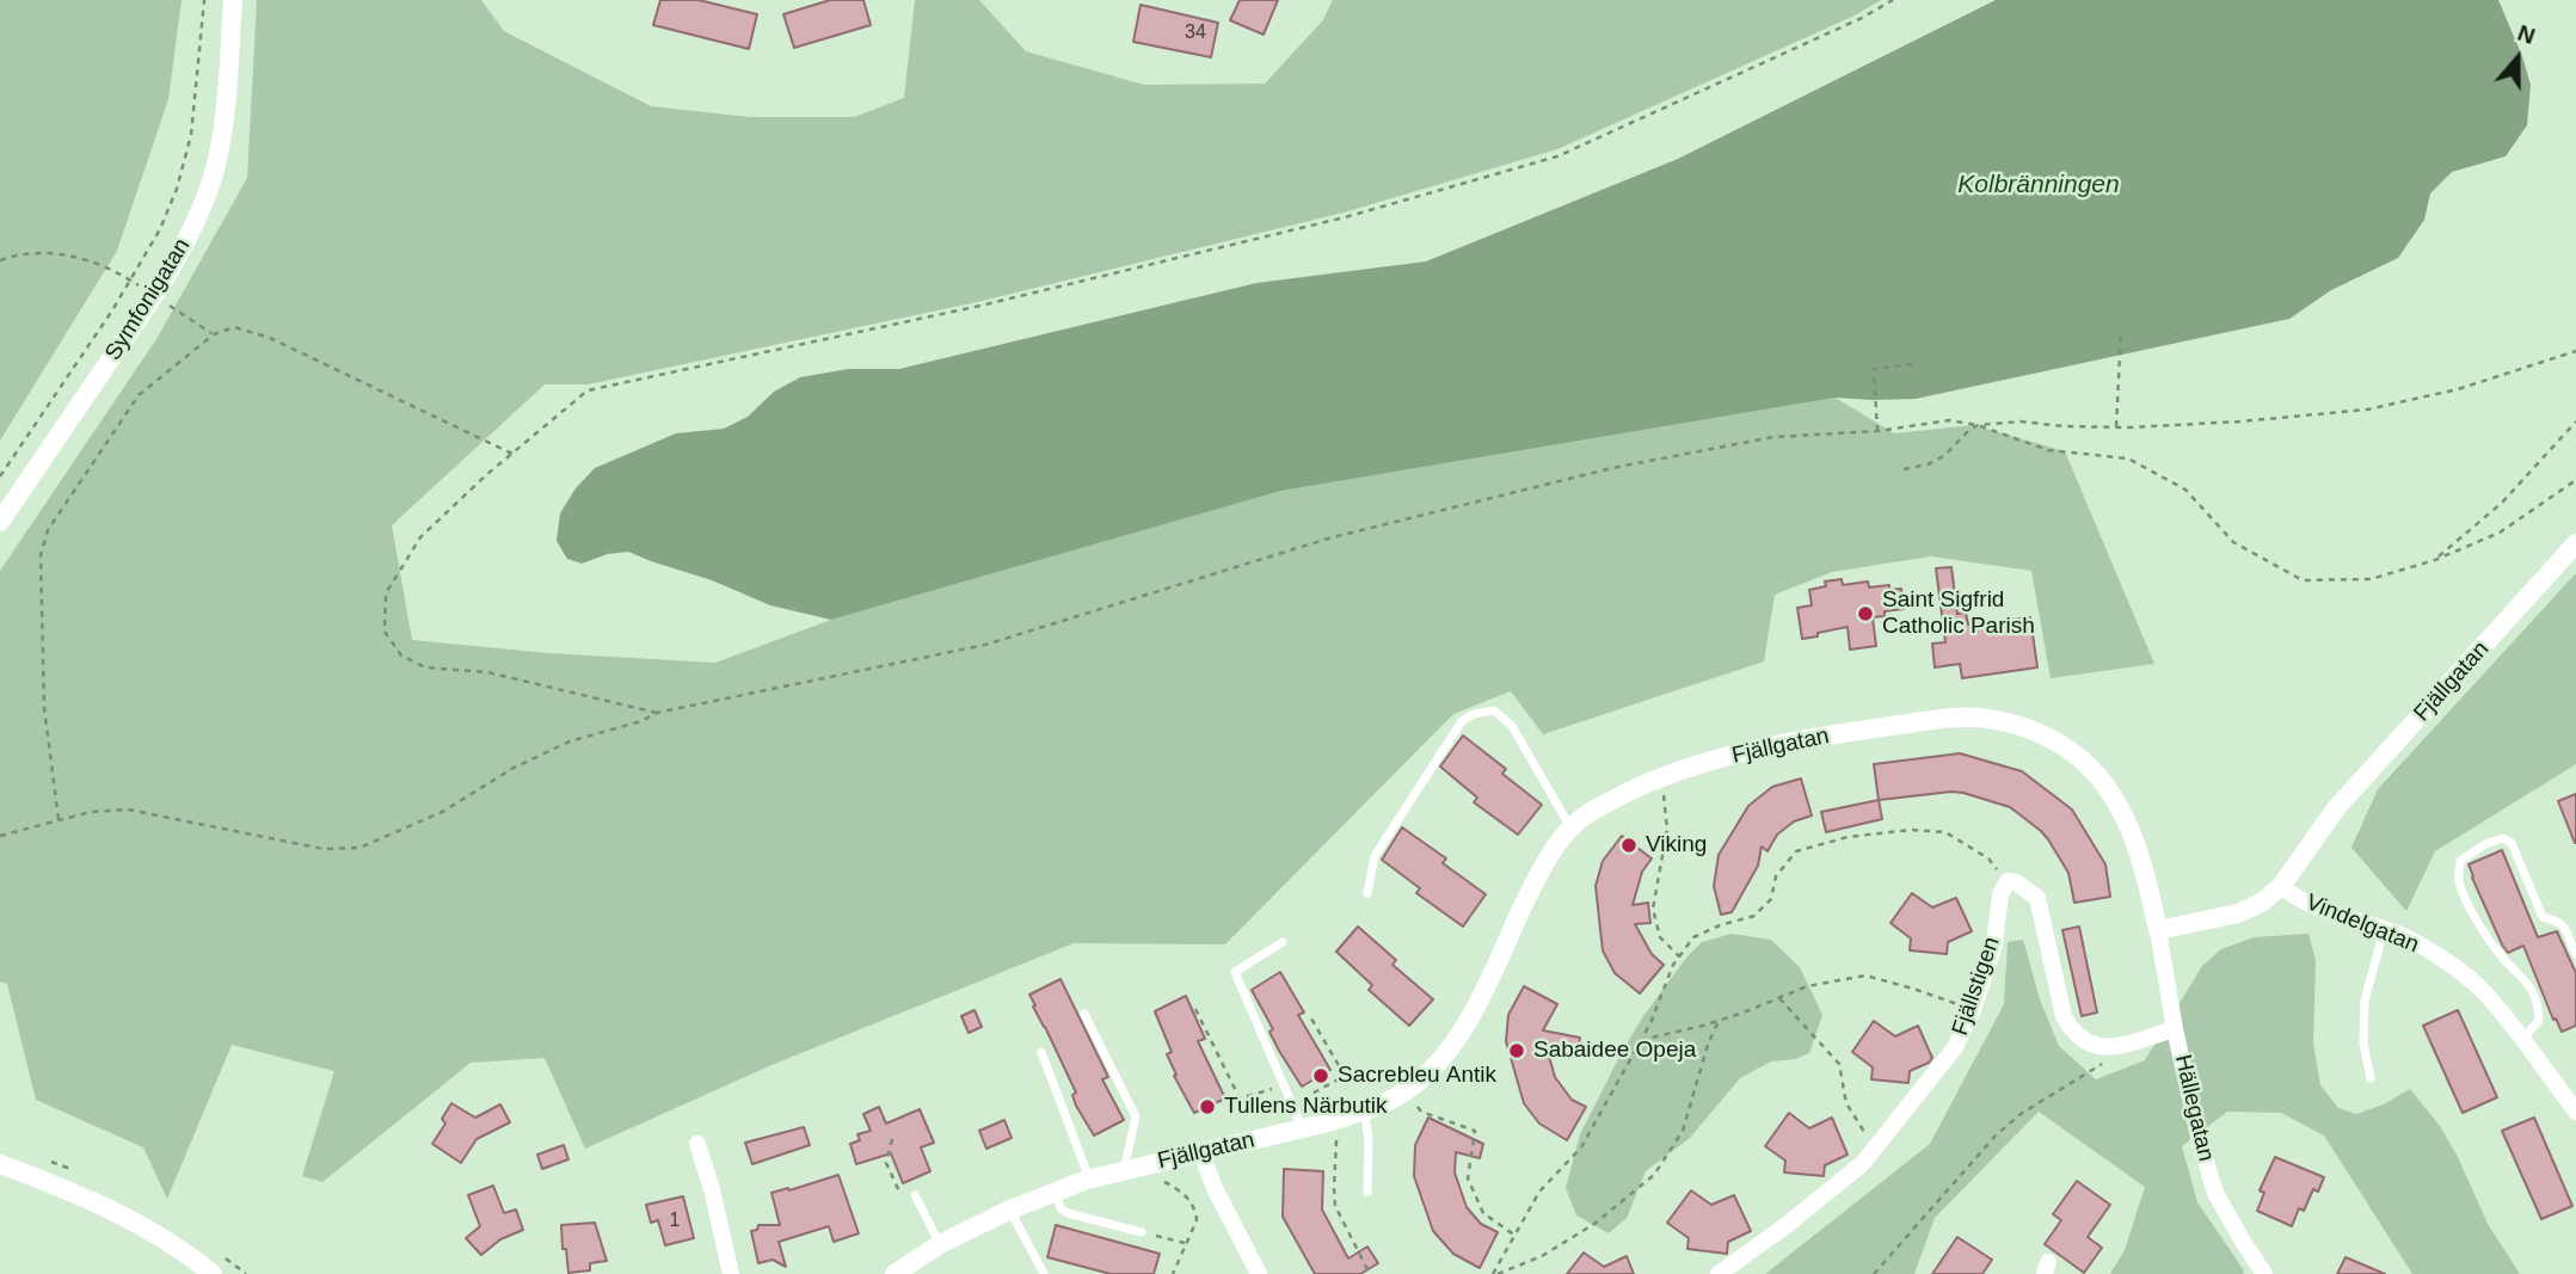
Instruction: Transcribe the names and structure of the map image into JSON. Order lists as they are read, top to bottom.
{
  "streets": {
    "street": [
      "Symfonigatan",
      "Fjällgatan",
      "Vindelgatan",
      "Fjällstigen",
      "Hällegatan"
    ]
  },
  "crossings": [
    ["Fjällgatan", "Vindelgatan"],
    ["Fjällgatan", "Hällegatan"]
  ],
  "water": ["Kolbränningen"],
  "places": [
    "Saint Sigfrid Catholic Parish",
    "Viking",
    "Sabaidee Opeja",
    "Sacrebleu Antik",
    "Tullens Närbutik"
  ],
  "house_numbers": ["34", "1"],
  "north": "top"
}
